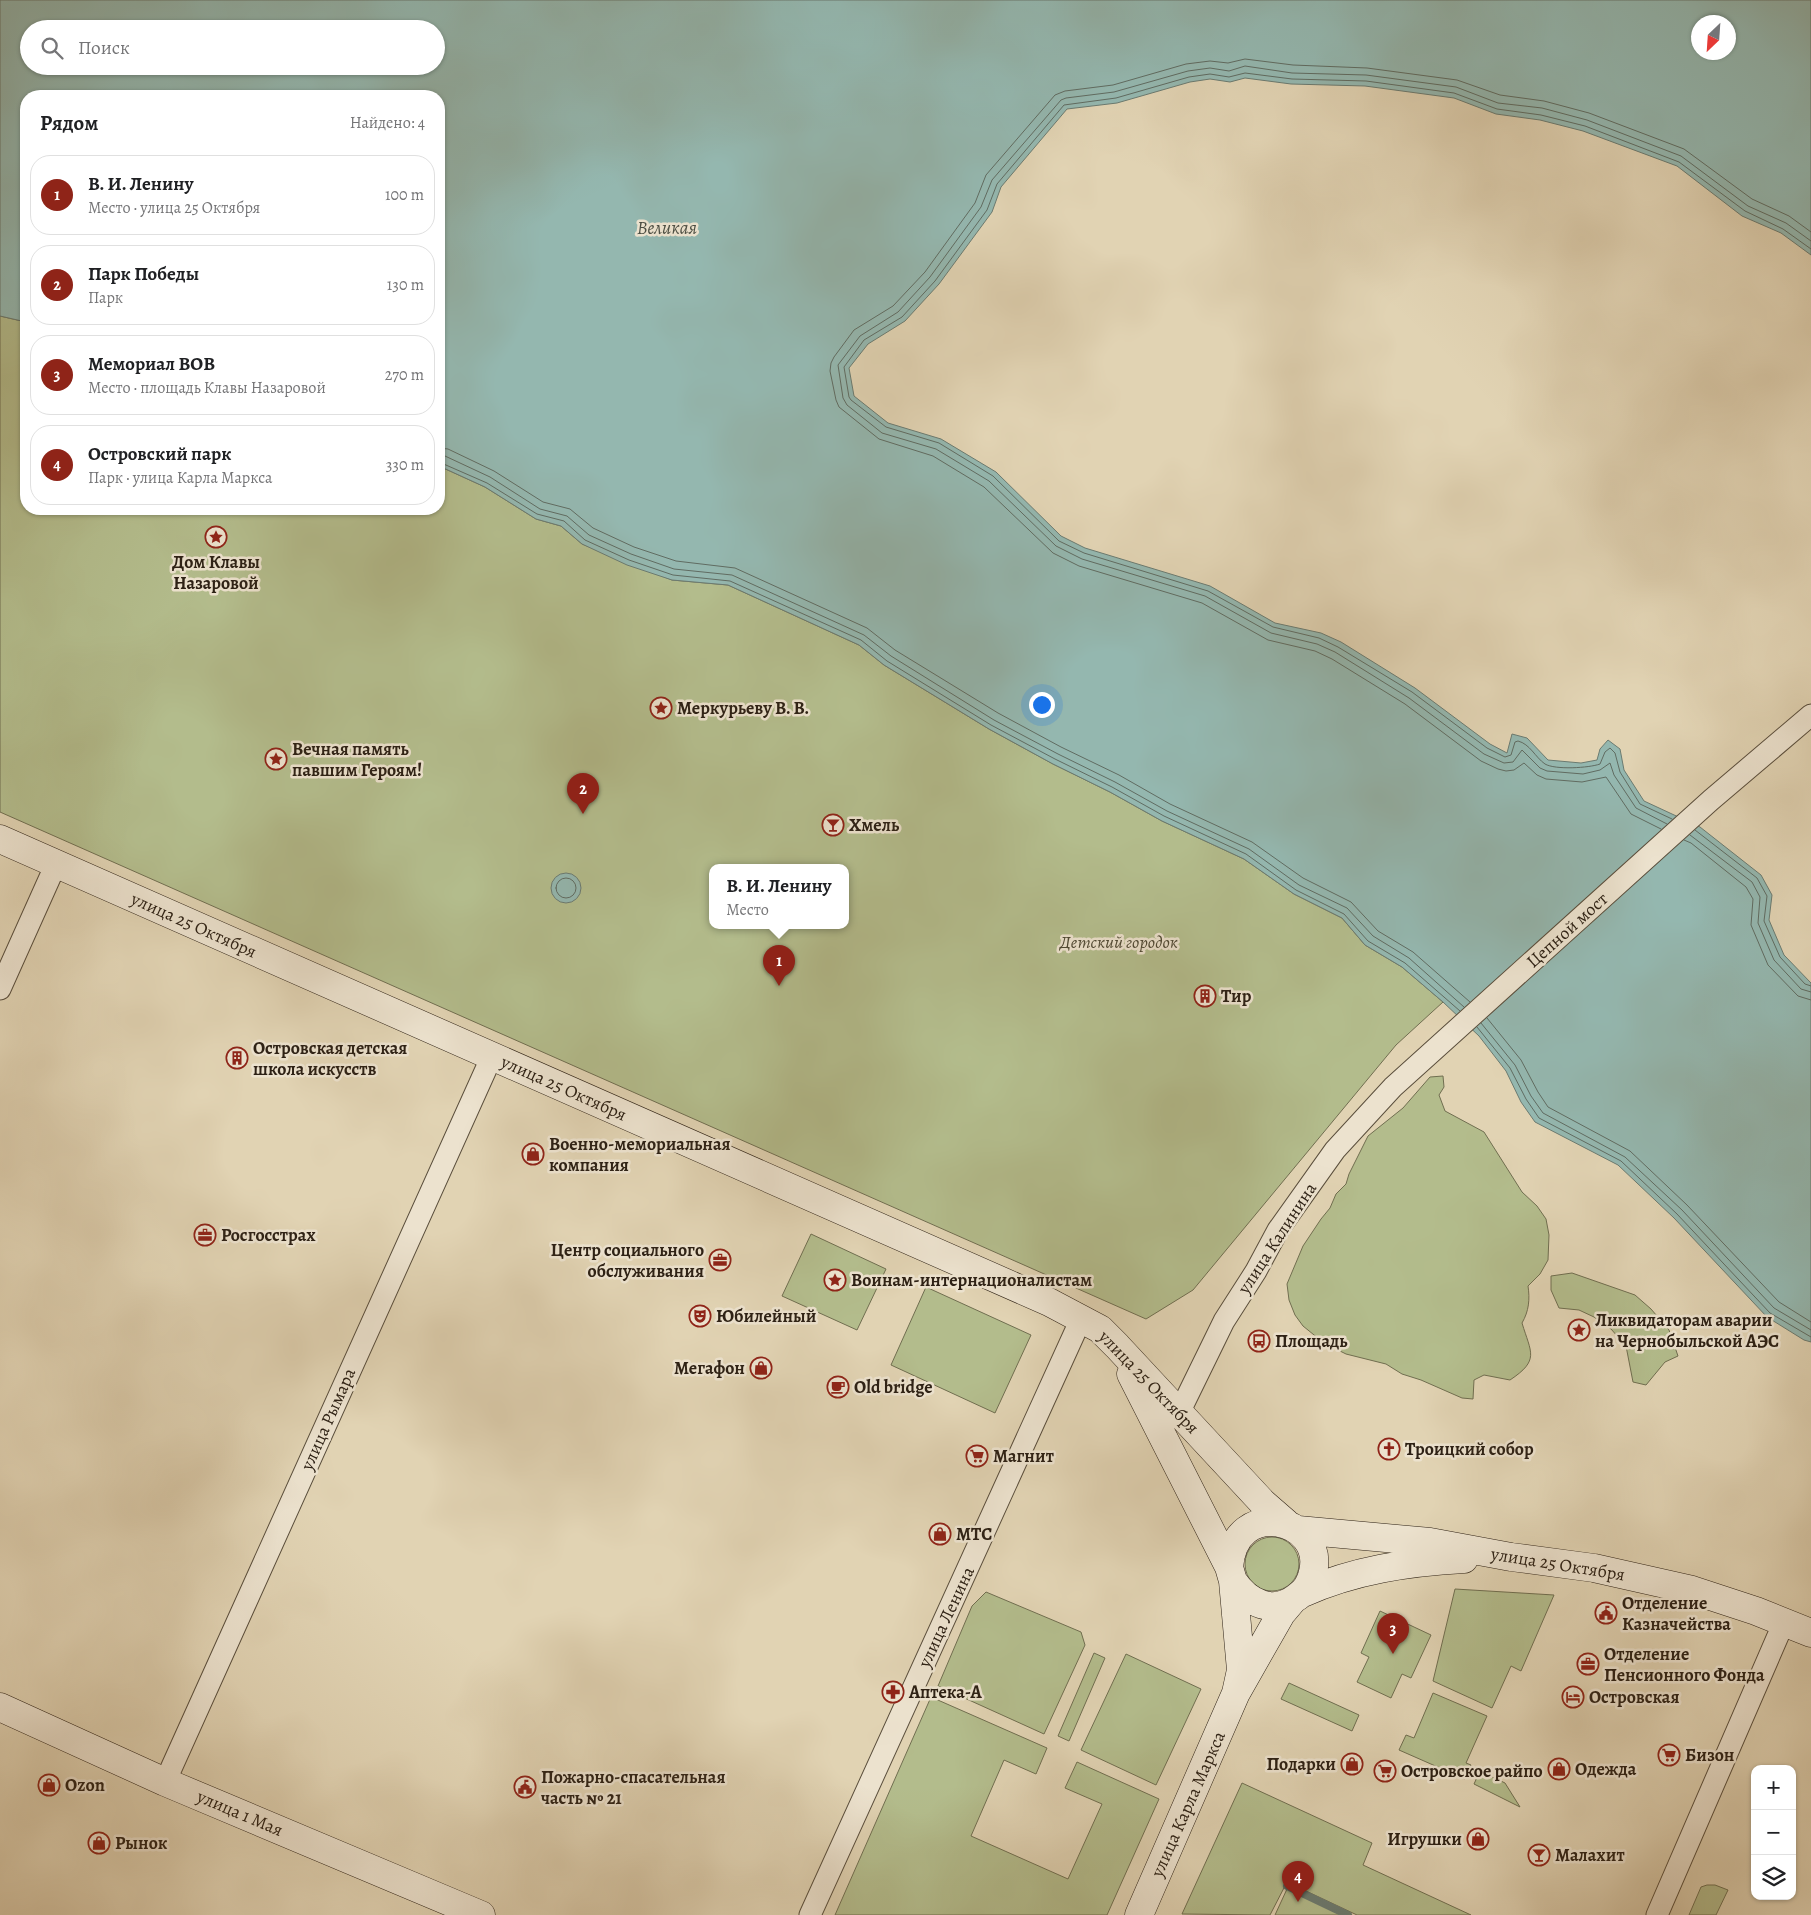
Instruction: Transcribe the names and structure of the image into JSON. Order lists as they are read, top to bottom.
{
  "streets": {
    "main road": ["улица 25 Октября", "улица Карла Маркса", "улица 1 Мая"],
    "street": [
      "Цепной мост",
      "улица Калинина",
      "улица Рымара",
      "улица Ленина"
    ]
  },
  "crossings": [
    ["улица 25 Октября", "улица Калинина"],
    ["улица 25 Октября", "улица Рымара"],
    ["улица 25 Октября", "улица Ленина"],
    ["Цепной мост", "улица Калинина"],
    ["улица Рымара", "улица 1 Мая"]
  ],
  "water": ["Великая"],
  "parks": ["Детский городок"],
  "places": {
    "place": [
      "Дом Клавы Назаровой",
      "Меркурьеву В. В.",
      "Вечная память павшим Героям!",
      "Воинам-интернационалистам",
      "Ликвидаторам аварии на Чернобыльской АЭС"
    ],
    "bar": ["Хмель", "Малахит"],
    "building": ["Тир", "Островская детская школа искусств"],
    "shop": [
      "Военно-мемориальная компания",
      "Мегафон",
      "МТС",
      "Подарки",
      "Одежда",
      "Ozon",
      "Игрушки",
      "Рынок"
    ],
    "office": ["Росгосстрах", "Центр социального обслуживания", "Отделение Пенсионного Фонда"],
    "theatre": ["Юбилейный"],
    "bus stop": ["Площадь"],
    "cafe": ["Old bridge"],
    "church": ["Троицкий собор"],
    "supermarket": ["Магнит", "Бизон", "Островское райпо"],
    "public building": ["Отделение Казначейства", "Пожарно-спасательная часть № 21"],
    "pharmacy": ["Аптека-А"],
    "hotel": ["Островская"]
  },
  "north": "bottom left",
  "page": {
    "search": "Поиск",
    "heading": ["Рядом", "Найдено: 4"],
    "list": [
      {
        "mark": "1",
        "name": "В. И. Ленину",
        "note": "Место · улица 25 Октября",
        "value": "100 m"
      },
      {
        "mark": "2",
        "name": "Парк Победы",
        "note": "Парк",
        "value": "130 m"
      },
      {
        "mark": "3",
        "name": "Мемориал ВОВ",
        "note": "Место · площадь Клавы Назаровой",
        "value": "270 m"
      },
      {
        "mark": "4",
        "name": "Островский парк",
        "note": "Парк · улица Карла Маркса",
        "value": "330 m"
      }
    ],
    "pins": [
      "2",
      "1",
      "3",
      "4"
    ],
    "popup": ["В. И. Ленину", "Место"],
    "map_buttons": ["+", "−"]
  }
}
